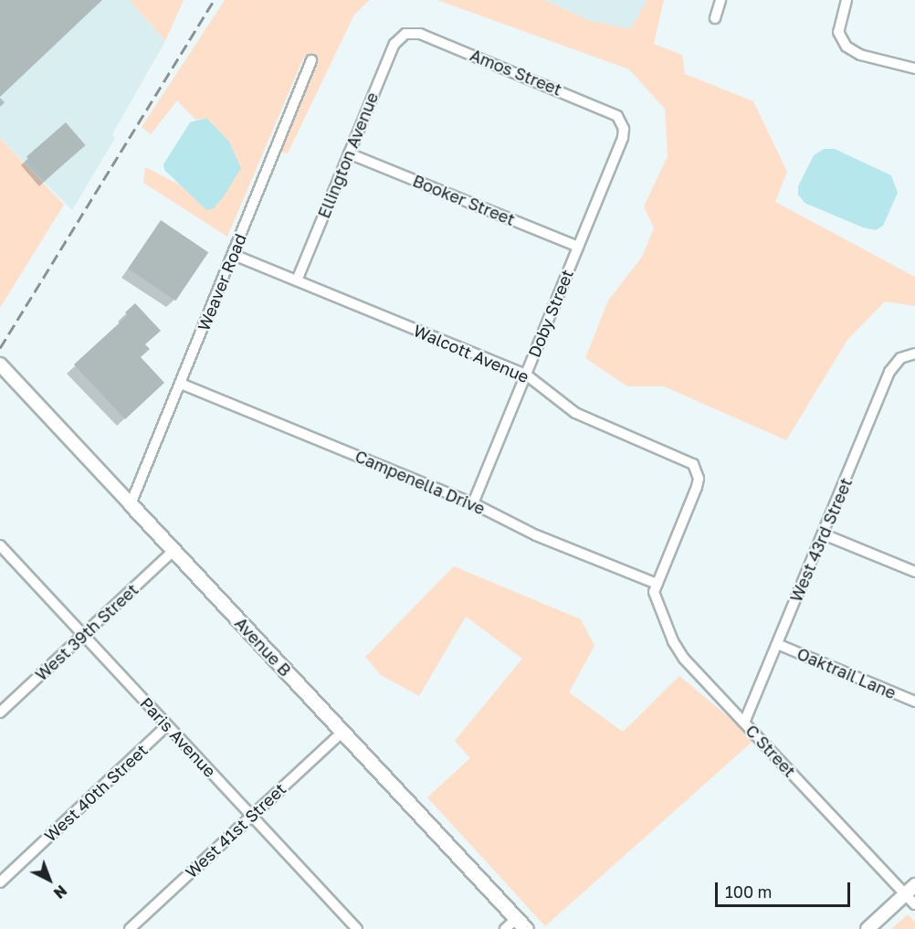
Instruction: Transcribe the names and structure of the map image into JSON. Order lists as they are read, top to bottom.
{
  "streets": {
    "main road": ["Avenue B"],
    "street": [
      "Amos Street",
      "Ellington Avenue",
      "Booker Street",
      "Weaver Road",
      "Doby Street",
      "Walcott Avenue",
      "Campenella Drive",
      "West 43rd Street",
      "West 39th Street",
      "Oaktrail Lane",
      "Paris Avenue",
      "C Street",
      "West 40th Street",
      "West 41st Street"
    ]
  },
  "crossings": [
    ["Amos Street", "Ellington Avenue"],
    ["Amos Street", "Doby Street"],
    ["Ellington Avenue", "Booker Street"],
    ["Ellington Avenue", "Walcott Avenue"],
    ["Booker Street", "Doby Street"],
    ["Weaver Road", "Walcott Avenue"],
    ["Weaver Road", "Campenella Drive"],
    ["Weaver Road", "Avenue B"],
    ["Doby Street", "Walcott Avenue"],
    ["Doby Street", "Campenella Drive"],
    ["Walcott Avenue", "Campenella Drive"],
    ["Walcott Avenue", "C Street"],
    ["Campenella Drive", "C Street"],
    ["West 43rd Street", "Oaktrail Lane"],
    ["West 43rd Street", "C Street"],
    ["West 39th Street", "Avenue B"],
    ["West 39th Street", "Paris Avenue"],
    ["Avenue B", "West 41st Street"],
    ["Paris Avenue", "West 40th Street"],
    ["Paris Avenue", "West 41st Street"]
  ],
  "scale_bar": "100 m",
  "north": "bottom right"
}
